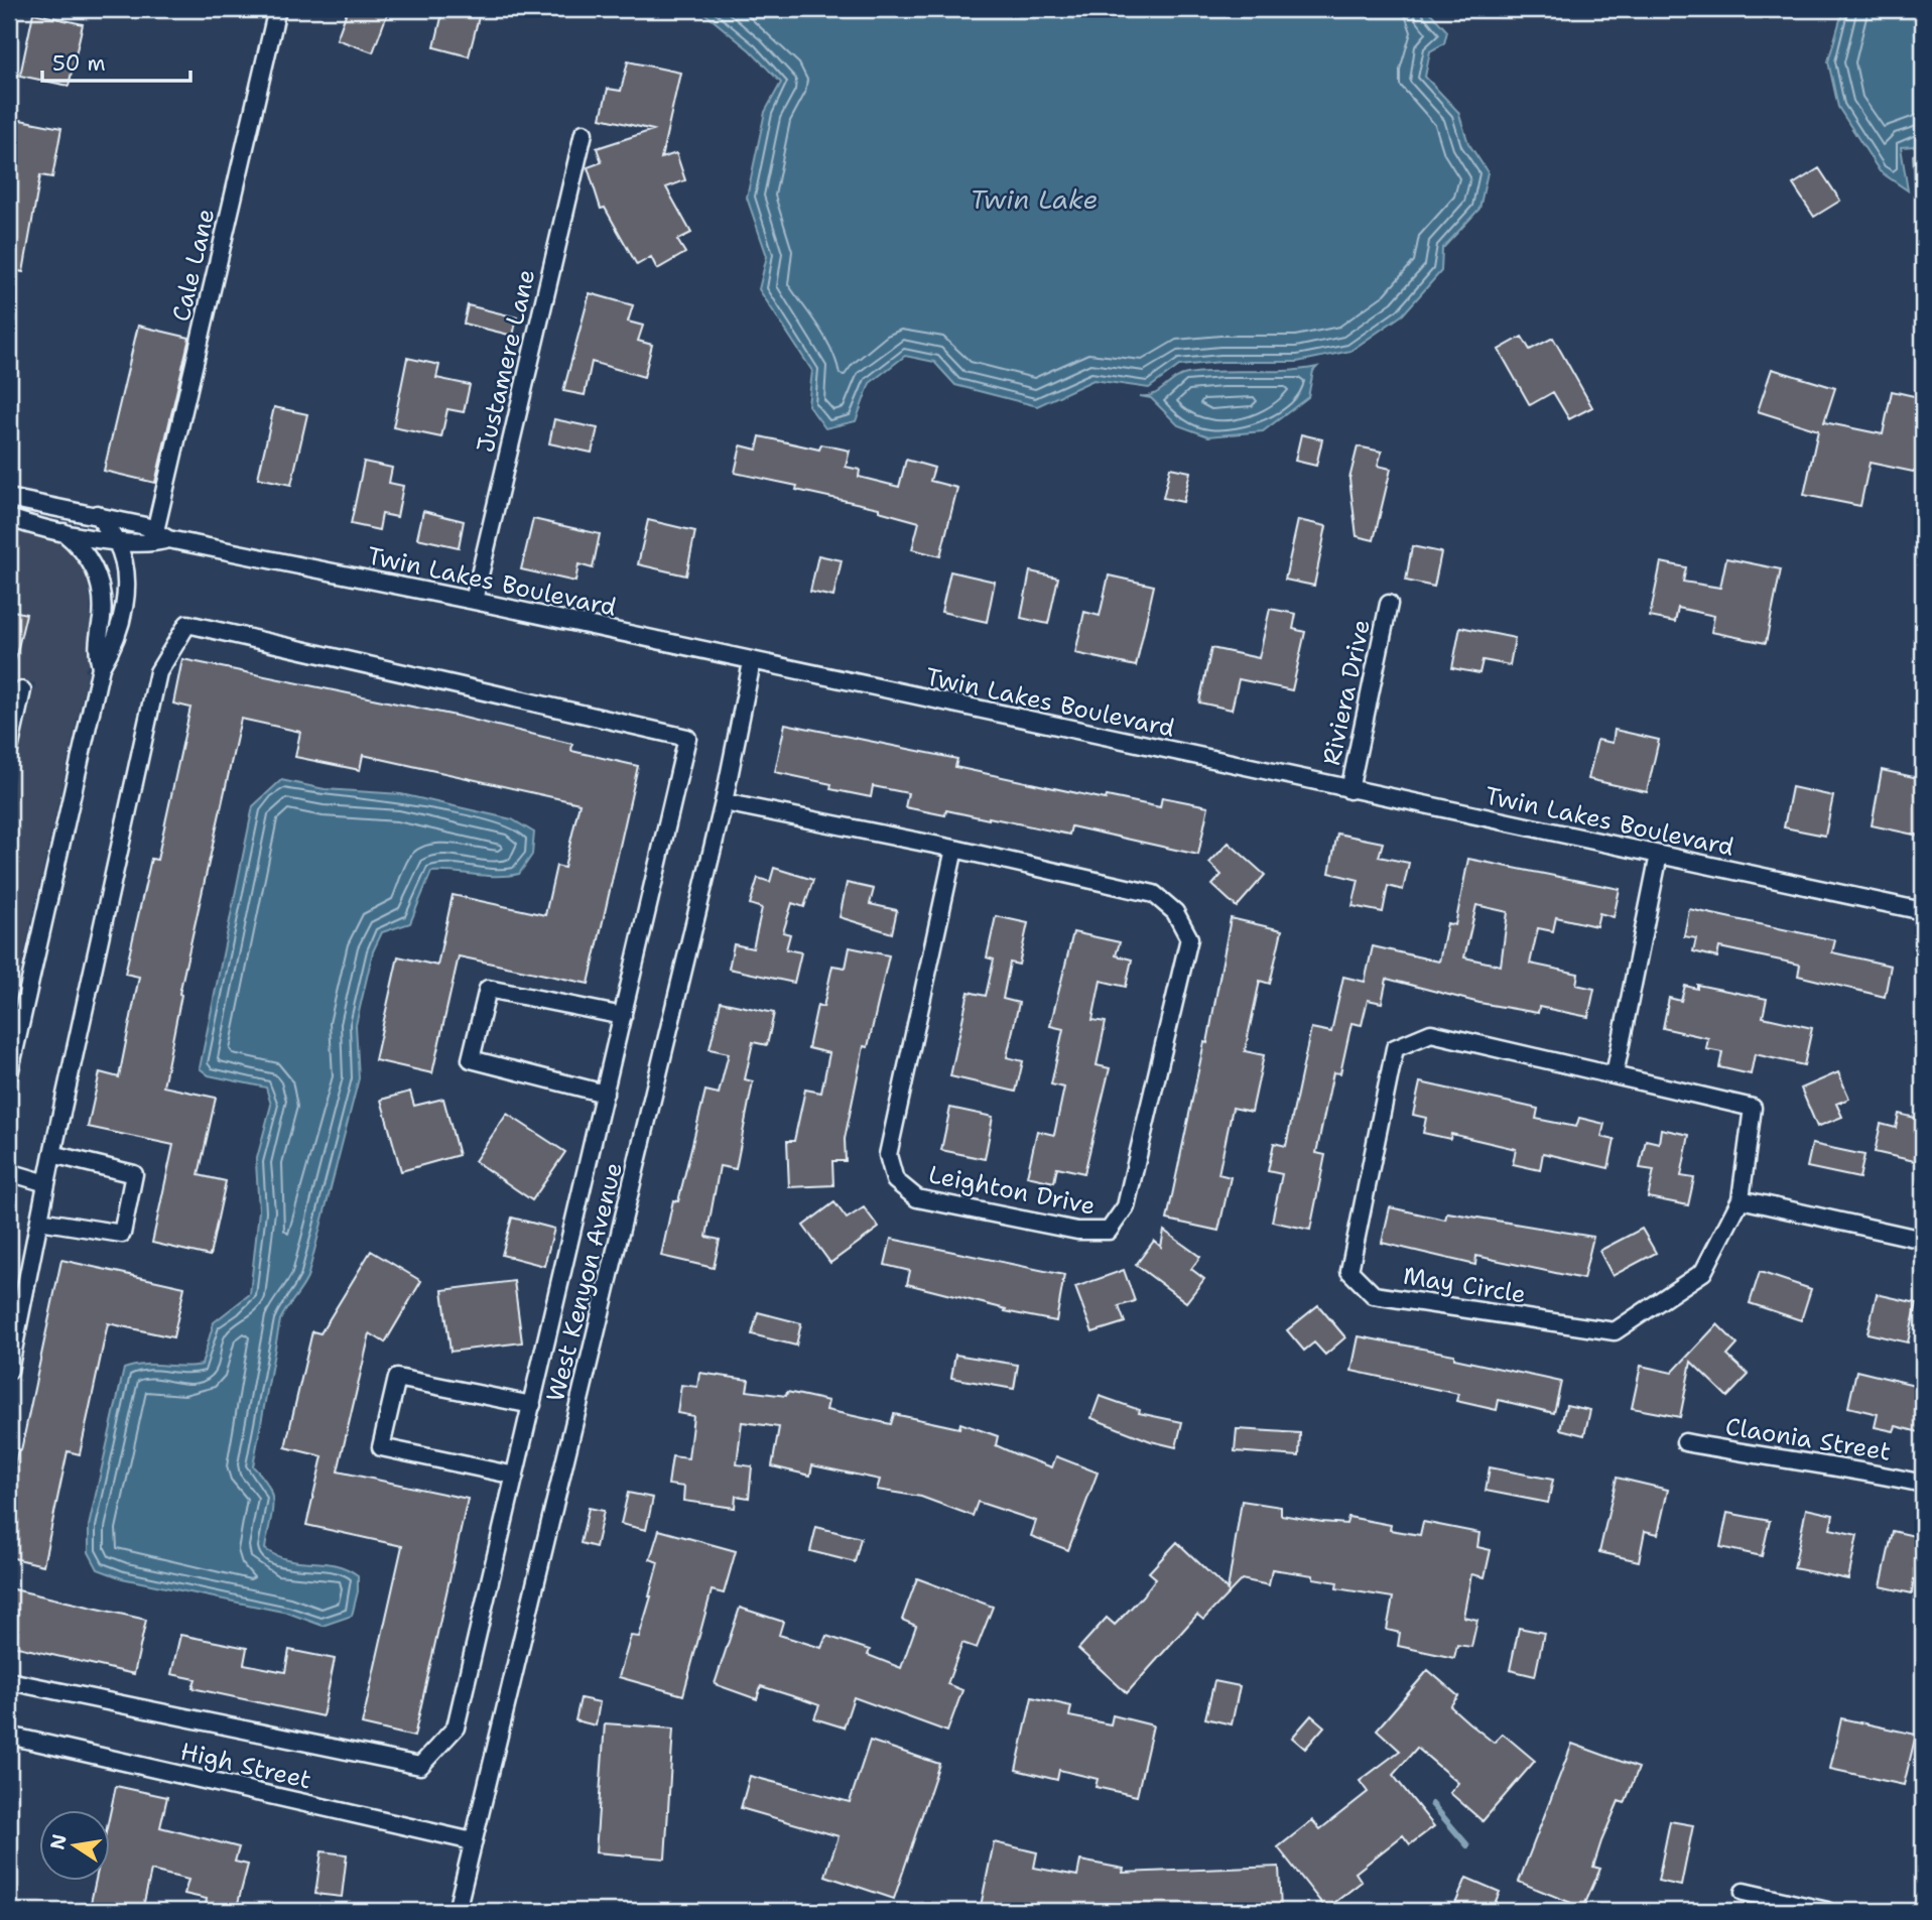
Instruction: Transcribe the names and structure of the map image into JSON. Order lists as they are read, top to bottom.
{
  "streets": {
    "street": [
      "Cale Lane",
      "Justamere Lane",
      "Twin Lakes Boulevard",
      "Riviera Drive",
      "Leighton Drive",
      "West Kenyon Avenue",
      "May Circle",
      "Claonia Street",
      "High Street"
    ]
  },
  "crossings": [
    ["Cale Lane", "Twin Lakes Boulevard"],
    ["Justamere Lane", "Twin Lakes Boulevard"],
    ["Twin Lakes Boulevard", "Riviera Drive"],
    ["Twin Lakes Boulevard", "West Kenyon Avenue"],
    ["Leighton Drive", "West Kenyon Avenue"],
    ["West Kenyon Avenue", "High Street"]
  ],
  "water": ["Twin Lake"],
  "scale_bar": "50 m",
  "north": "left"
}
